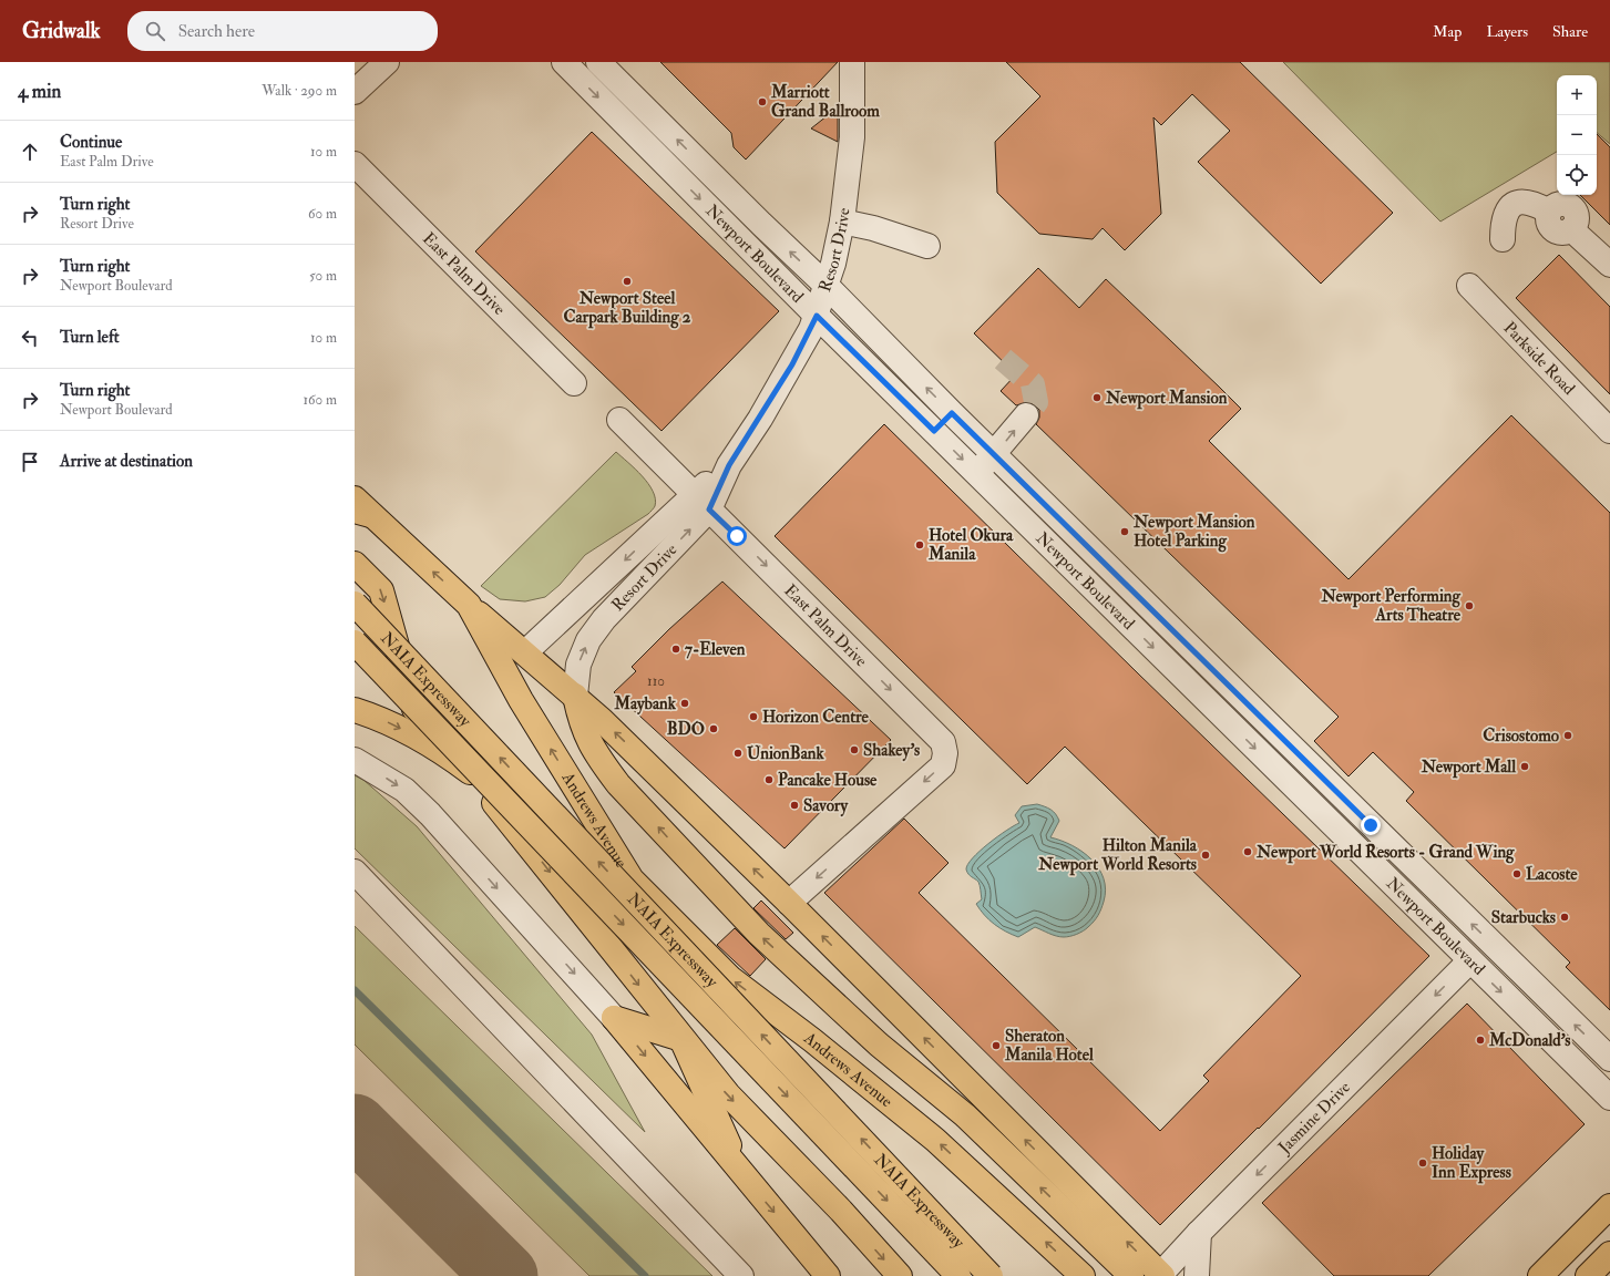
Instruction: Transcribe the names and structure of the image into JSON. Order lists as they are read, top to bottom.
{
  "streets": {
    "main road": ["NAIA Expressway", "Andrews Avenue"],
    "street": [
      "Resort Drive",
      "Newport Boulevard",
      "East Palm Drive",
      "Parkside Road",
      "Jasmine Drive"
    ]
  },
  "crossings": [
    ["Resort Drive", "Newport Boulevard"],
    ["Resort Drive", "East Palm Drive"],
    ["Newport Boulevard", "Jasmine Drive"]
  ],
  "one_way": ["Jasmine Drive"],
  "places": [
    "Marriott Grand Ballroom",
    "Newport Steel Carpark Building 2",
    "Newport Mansion",
    "Newport Mansion Hotel Parking",
    "Hotel Okura Manila",
    "Newport Performing Arts Theatre",
    "7-Eleven",
    "Maybank",
    "Horizon Centre",
    "BDO",
    "Crisostomo",
    "Shakey's",
    "UnionBank",
    "Newport Mall",
    "Pancake House",
    "Savory",
    "Newport World Resorts - Grand Wing",
    "Hilton Manila Newport World Resorts",
    "Lacoste",
    "Starbucks",
    "McDonald's",
    "Sheraton Manila Hotel",
    "Holiday Inn Express"
  ],
  "house_numbers": ["110"],
  "page": {
    "header": "Gridwalk",
    "search": "Search here",
    "nav": ["Map", "Layers", "Share"],
    "heading": ["4 min", "Walk · 290 m"],
    "map_buttons": ["+", "−"],
    "list": [
      ["Continue", "East Palm Drive", "10 m"],
      ["Turn right", "Resort Drive", "60 m"],
      ["Turn right", "Newport Boulevard", "50 m"],
      ["Turn left", "10 m"],
      ["Turn right", "Newport Boulevard", "160 m"],
      "Arrive at destination"
    ]
  }
}
